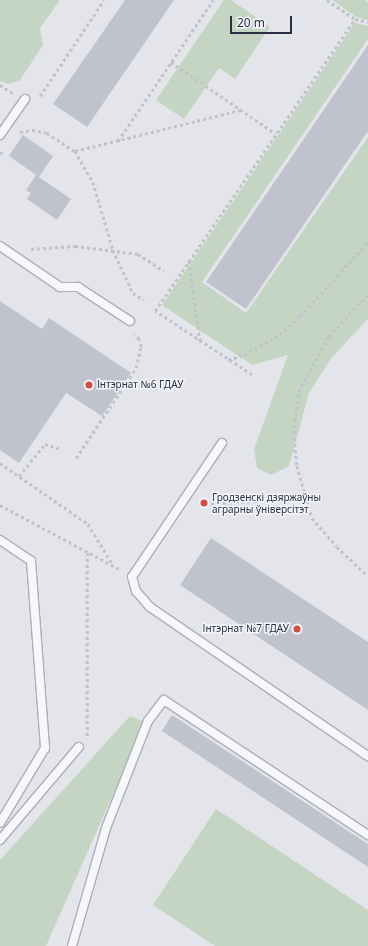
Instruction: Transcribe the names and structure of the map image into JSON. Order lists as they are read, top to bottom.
{
  "places": ["Інтэрнат №6 ГДАУ", "Гродзенскі дзяржаўны аграрны ўніверсітэт", "Інтэрнат №7 ГДАУ"],
  "scale_bar": "20 m"
}
